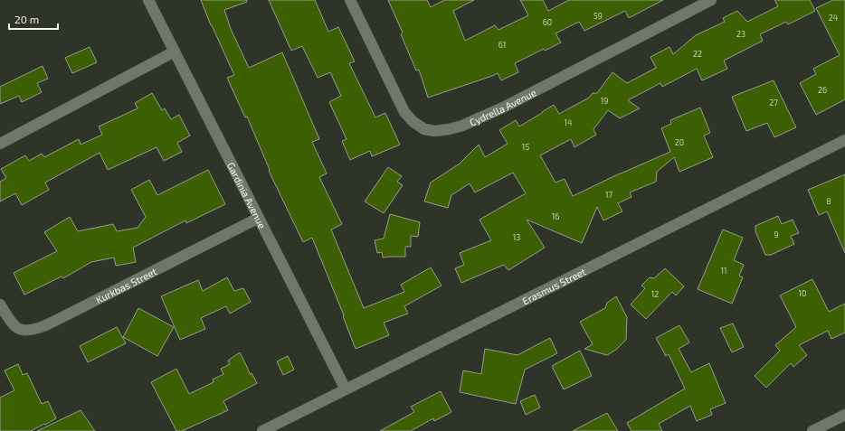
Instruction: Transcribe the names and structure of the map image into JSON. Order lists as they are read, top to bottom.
{
  "streets": {
    "street": [
      "Cydrella Avenue",
      "Gardinia Avenue",
      "Kurkbas Street",
      "Erasmus Street"
    ]
  },
  "crossings": [
    ["Gardinia Avenue", "Kurkbas Street"],
    ["Gardinia Avenue", "Erasmus Street"]
  ],
  "house_numbers": [
    "59",
    "24",
    "60",
    "23",
    "61",
    "22",
    "26",
    "19",
    "27",
    "14",
    "20",
    "15",
    "17",
    "8",
    "16",
    "9",
    "13",
    "11",
    "10",
    "12"
  ],
  "scale_bar": "20 m"
}
